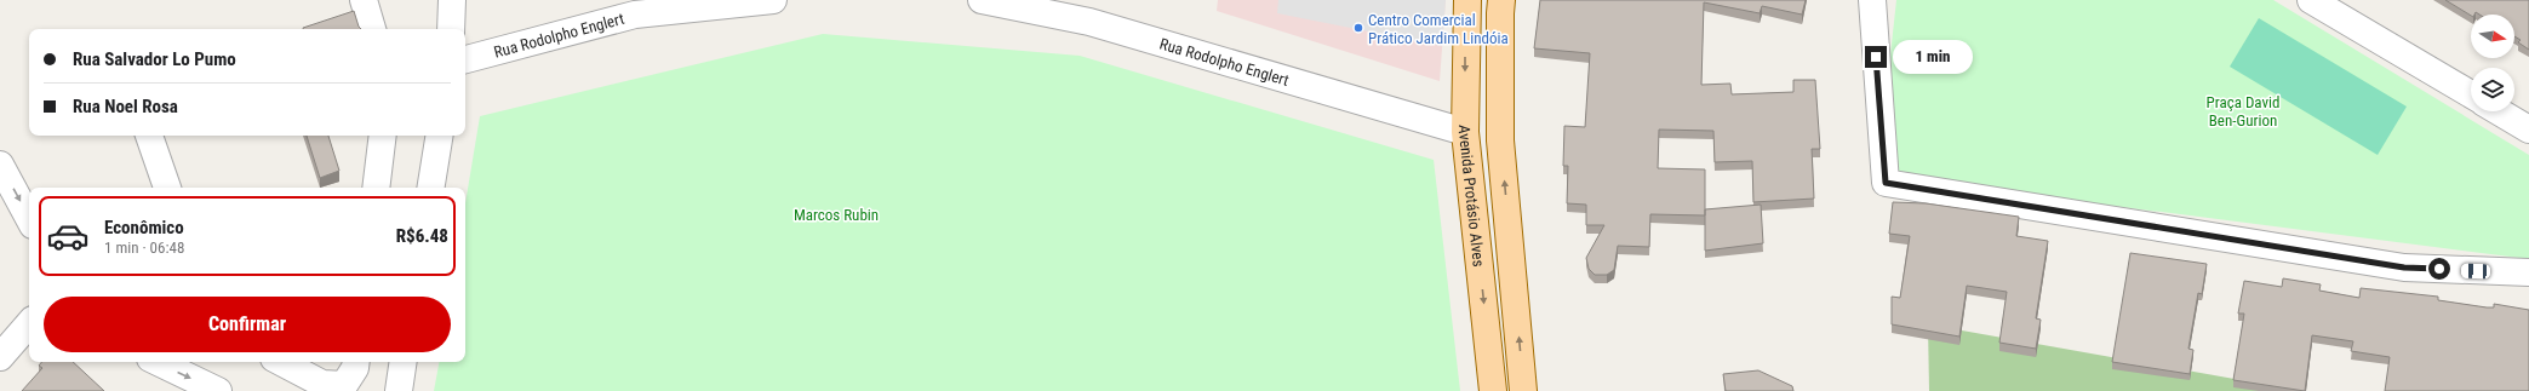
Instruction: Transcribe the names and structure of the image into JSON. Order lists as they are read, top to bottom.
{
  "streets": {
    "main road": ["Avenida Protásio Alves"],
    "street": ["Rua Rodolpho Englert"]
  },
  "crossings": [
    ["Rua Rodolpho Englert", "Avenida Protásio Alves"]
  ],
  "parks": ["Praça David Ben-Gurion", "Marcos Rubin"],
  "places": ["Centro Comercial Prático Jardim Lindóia"],
  "north": "right",
  "page": {
    "banner": ["Rua Salvador Lo Pumo", "Rua Noel Rosa"],
    "bubble": "1 min",
    "list": [
      {
        "name": "Econômico",
        "note": "1 min · 06:48",
        "value": "R$6.48"
      }
    ],
    "buttons": "Confirmar"
  }
}
